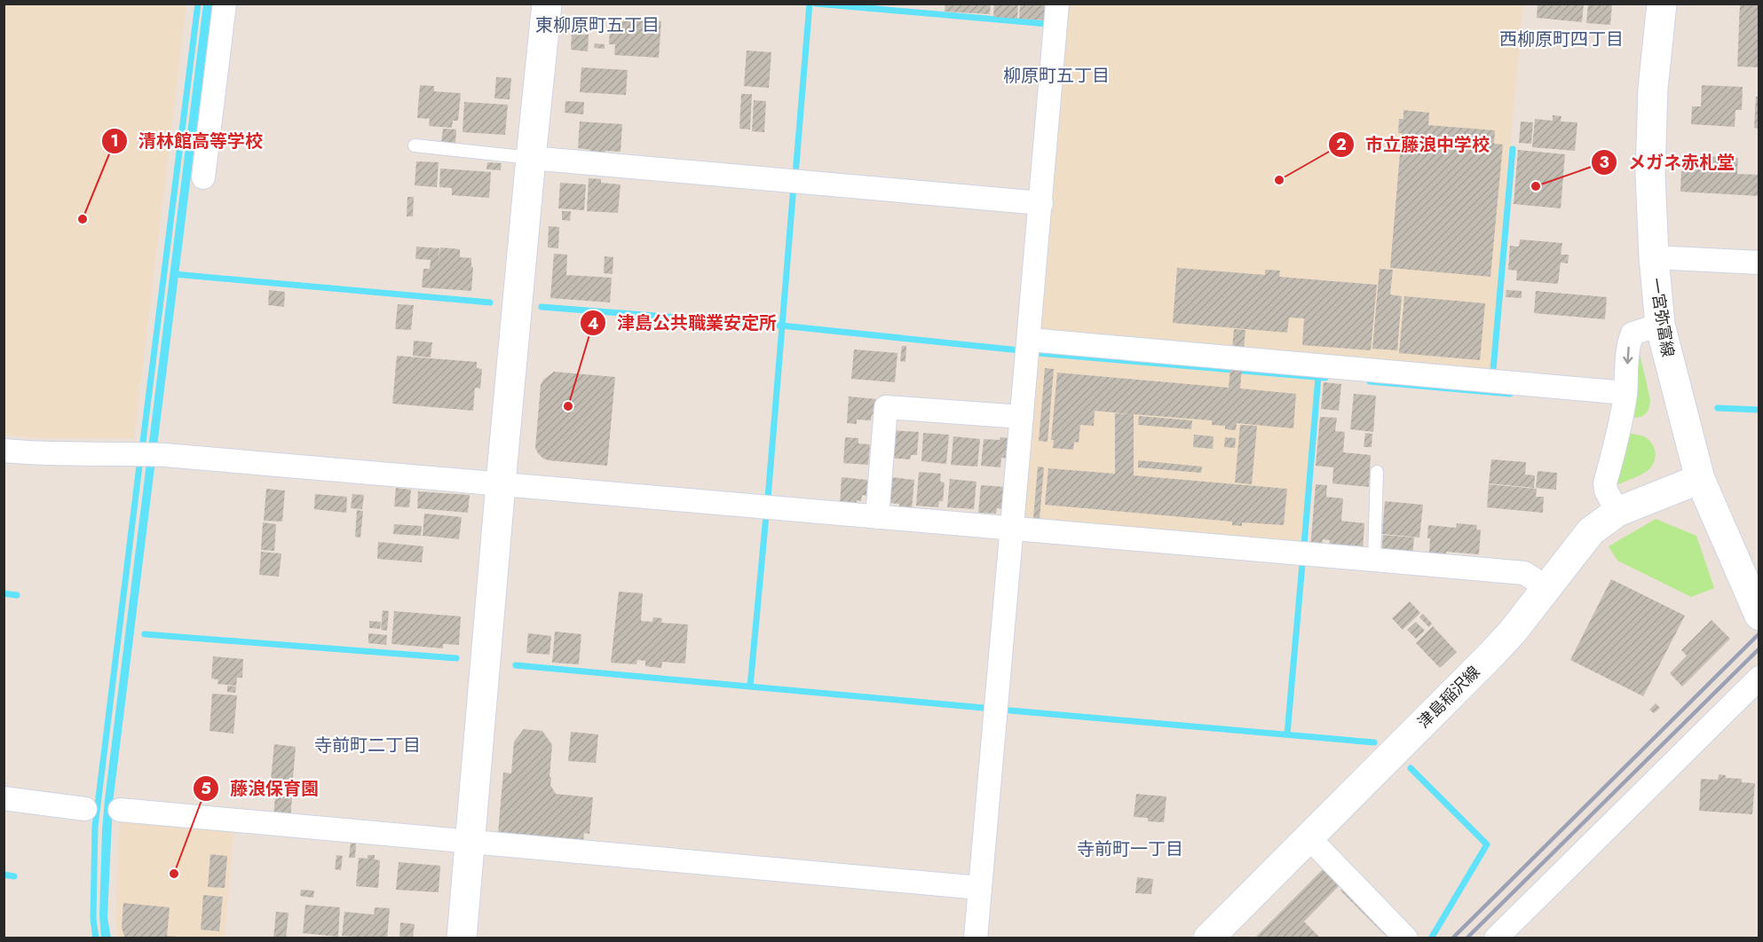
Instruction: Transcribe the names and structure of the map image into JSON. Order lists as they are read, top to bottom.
{
  "streets": {
    "main road": ["一宮弥富線", "津島稲沢線"]
  },
  "crossings": [
    ["一宮弥富線", "津島稲沢線"]
  ],
  "districts": [
    "東柳原町五丁目",
    "西柳原町四丁目",
    "柳原町五丁目",
    "寺前町二丁目",
    "寺前町一丁目"
  ],
  "places": [
    "市立藤浪中学校",
    "メガネ赤札堂",
    "清林館高等学校",
    "津島公共職業安定所",
    "藤浪保育園"
  ]
}
